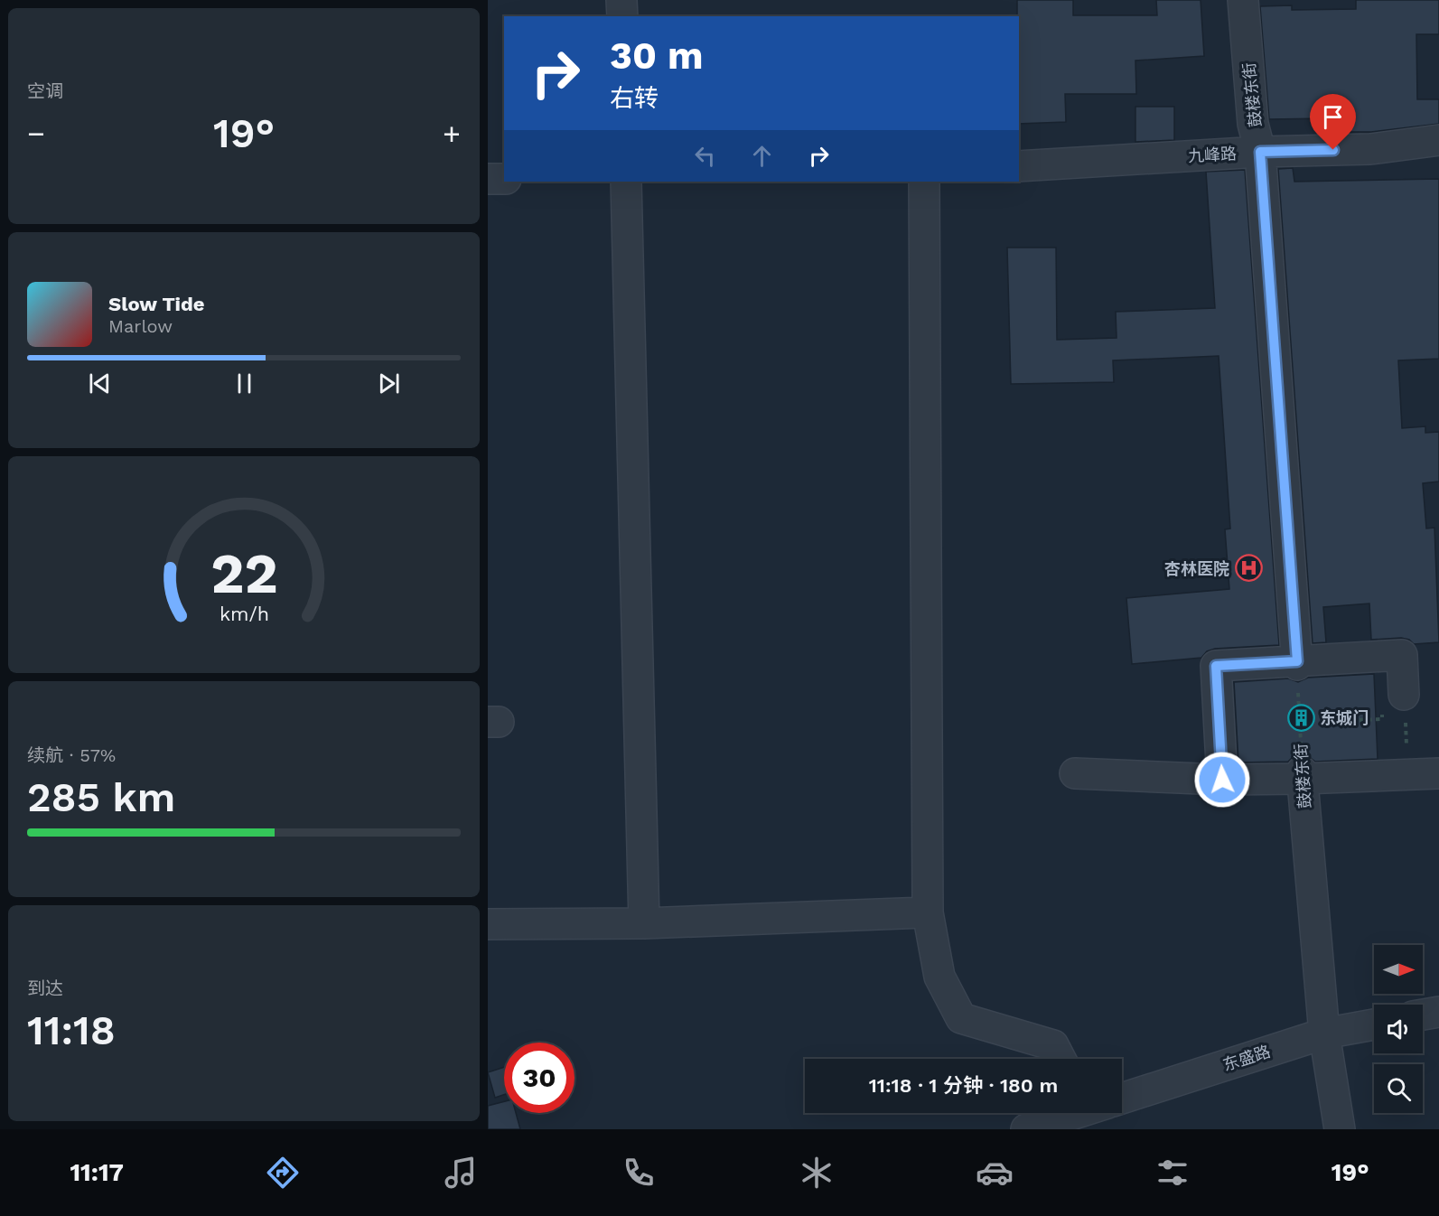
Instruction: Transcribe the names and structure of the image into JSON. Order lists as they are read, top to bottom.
{
  "streets": {
    "street": ["鼓楼东街", "九峰路", "东盛路"]
  },
  "crossings": [
    ["鼓楼东街", "九峰路"],
    ["鼓楼东街", "东盛路"]
  ],
  "places": {
    "hospital": ["杏林医院"],
    "building": ["东城门"]
  },
  "north": "right",
  "page": {
    "tile": [
      "空调",
      ["续航 · 57%", "285 km"],
      ["到达", "11:18"]
    ],
    "turn": ["30 m", "右转"],
    "heat": ["−", "19°", "+"],
    "song": ["Slow Tide", "Marlow"],
    "limit": "30",
    "trip": "11:18 · 1 分钟 · 180 m",
    "tabs": ["11:17", "19°"],
    "gauge": ["22", "km/h"]
  }
}
